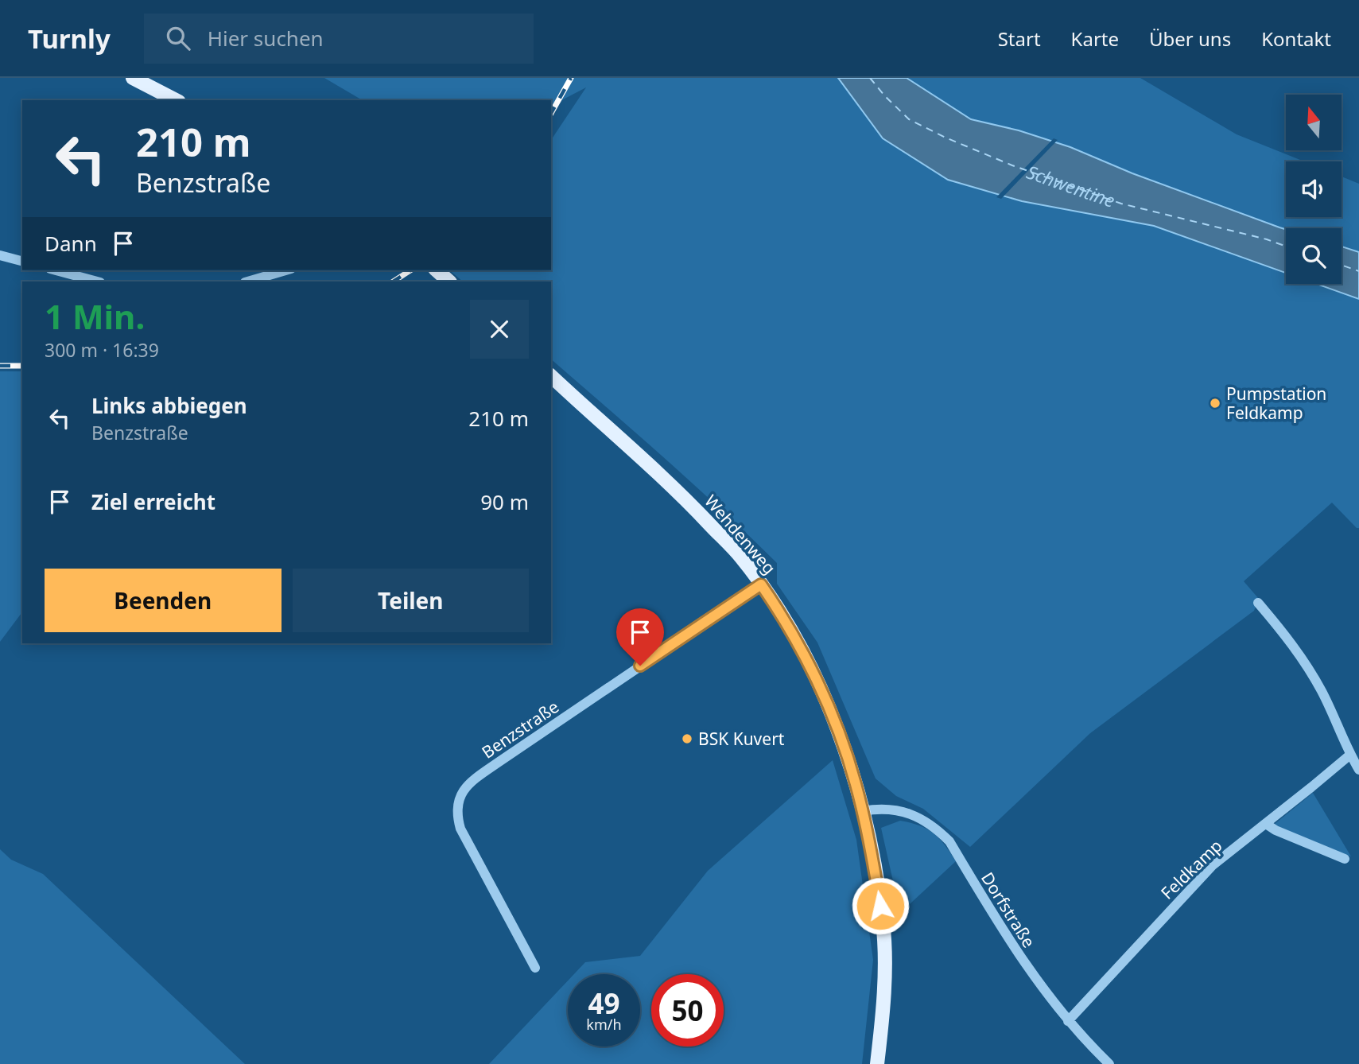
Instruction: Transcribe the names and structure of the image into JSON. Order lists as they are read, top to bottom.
{
  "streets": {
    "main road": ["Wehdenweg"],
    "street": ["Benzstraße", "Feldkamp", "Dorfstraße"]
  },
  "crossings": [
    ["Wehdenweg", "Benzstraße"],
    ["Wehdenweg", "Dorfstraße"],
    ["Feldkamp", "Dorfstraße"]
  ],
  "water": ["Schwentine"],
  "places": ["Pumpstation Feldkamp", "BSK Kuvert"],
  "north": "top",
  "page": {
    "header": "Turnly",
    "search": "Hier suchen",
    "nav": [
      "Start",
      "Karte",
      "Über uns",
      "Kontakt"
    ],
    "turn": ["210 m", "Benzstraße"],
    "then": "Dann",
    "heading": ["1 Min.", "300 m · 16:39"],
    "list": [
      {
        "name": "Links abbiegen",
        "note": "Benzstraße",
        "value": "210 m"
      },
      {
        "name": "Ziel erreicht",
        "value": "90 m"
      }
    ],
    "buttons": ["Beenden", "Teilen"],
    "speed": "49 km/h",
    "limit": "50"
  }
}
